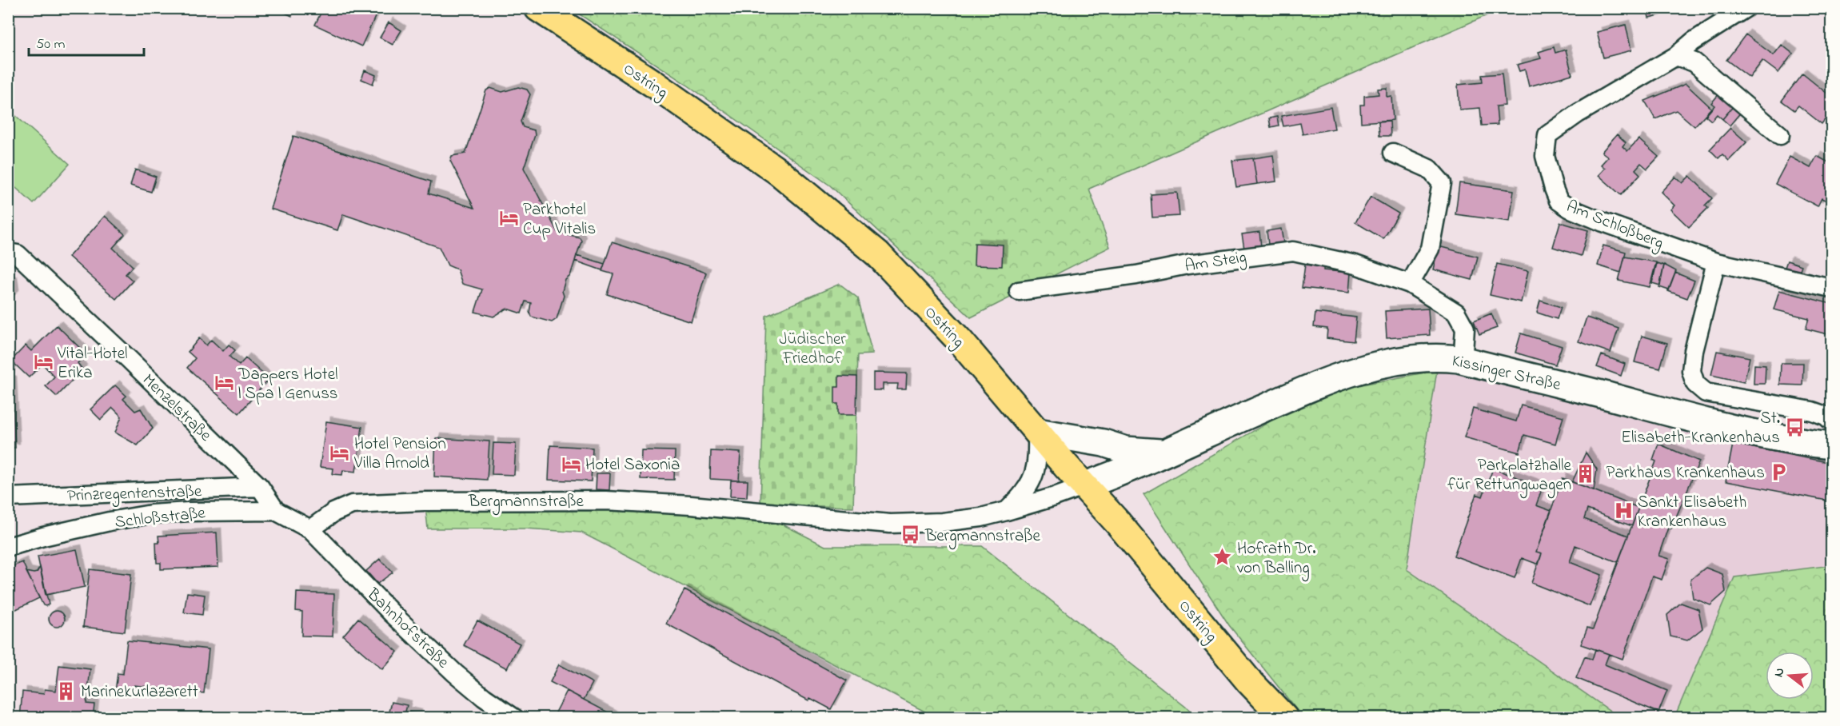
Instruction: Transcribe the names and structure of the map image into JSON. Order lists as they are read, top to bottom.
{
  "streets": {
    "main road": ["Ostring"],
    "street": [
      "Am Schloßberg",
      "Am Steig",
      "Kissinger Straße",
      "Menzelstraße",
      "Prinzregentenstraße",
      "Bergmannstraße",
      "Schloßstraße",
      "Bahnhofstraße"
    ]
  },
  "crossings": [
    ["Ostring", "Kissinger Straße"],
    ["Ostring", "Bergmannstraße"],
    ["Am Steig", "Kissinger Straße"],
    ["Kissinger Straße", "Bergmannstraße"],
    ["Menzelstraße", "Prinzregentenstraße"],
    ["Menzelstraße", "Schloßstraße"],
    ["Bergmannstraße", "Schloßstraße"],
    ["Bergmannstraße", "Bahnhofstraße"],
    ["Schloßstraße", "Bahnhofstraße"]
  ],
  "parks": ["Jüdischer Friedhof"],
  "places": {
    "hotel": [
      "Parkhotel Cup Vitalis",
      "Vital-Hotel Erika",
      "Dappers Hotel | Spa | Genuss",
      "Hotel Pension Villa Arnold",
      "Hotel Saxonia"
    ],
    "bus stop": ["St. Elisabeth-Krankenhaus", "Bergmannstraße"],
    "parking": ["Parkhaus Krankenhaus"],
    "building": ["Parkplatzhalle für Rettungwagen", "Marinekurlazarett"],
    "hospital": ["Sankt Elisabeth Krankenhaus"],
    "place": ["Hofrath Dr. von Balling"]
  },
  "scale_bar": "50 m",
  "north": "left"
}
